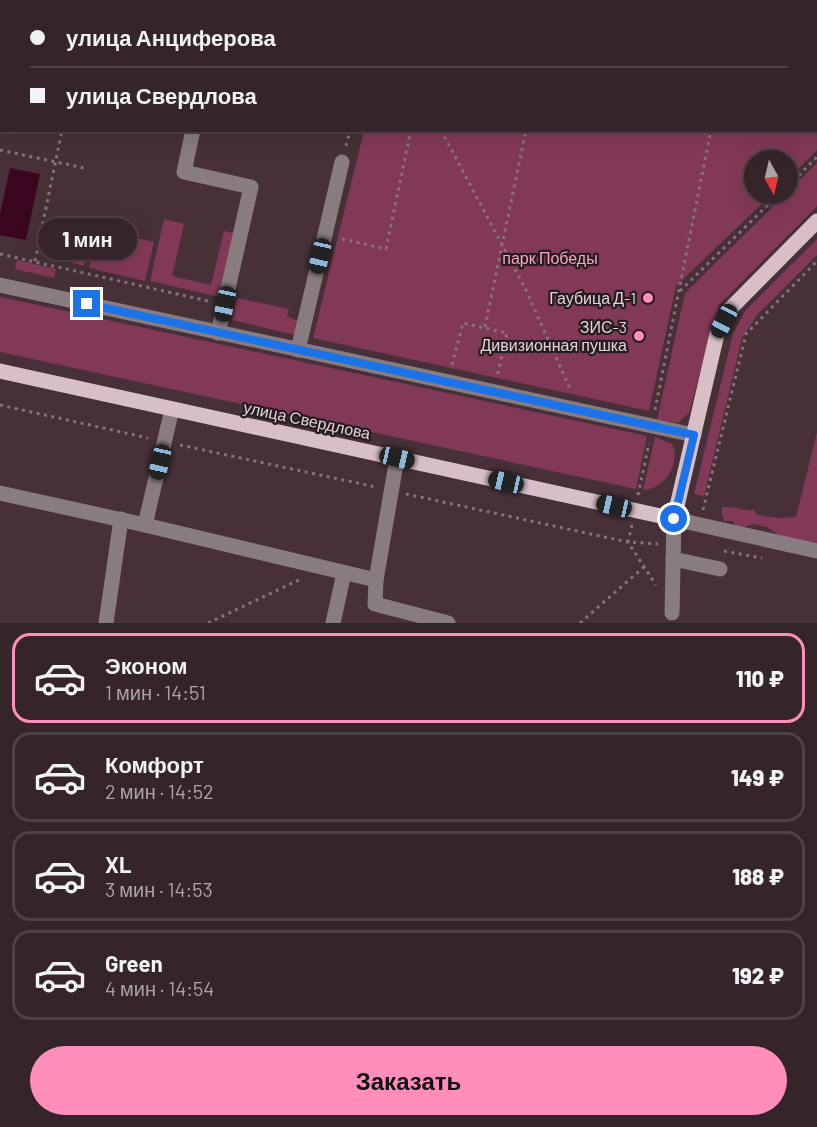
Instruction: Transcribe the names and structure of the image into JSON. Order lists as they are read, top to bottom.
{
  "streets": {
    "main road": ["улица Свердлова"]
  },
  "parks": ["парк Победы"],
  "places": ["Гаубица Д-1", "ЗИС-3 Дивизионная пушка"],
  "north": "bottom",
  "page": {
    "banner": ["улица Анциферова", "улица Свердлова"],
    "bubble": "1 мин",
    "list": [
      {
        "name": "Эконом",
        "note": "1 мин · 14:51",
        "value": "110 ₽"
      },
      {
        "name": "Комфорт",
        "note": "2 мин · 14:52",
        "value": "149 ₽"
      },
      {
        "name": "XL",
        "note": "3 мин · 14:53",
        "value": "188 ₽"
      },
      {
        "name": "Green",
        "note": "4 мин · 14:54",
        "value": "192 ₽"
      }
    ],
    "buttons": "Заказать"
  }
}
